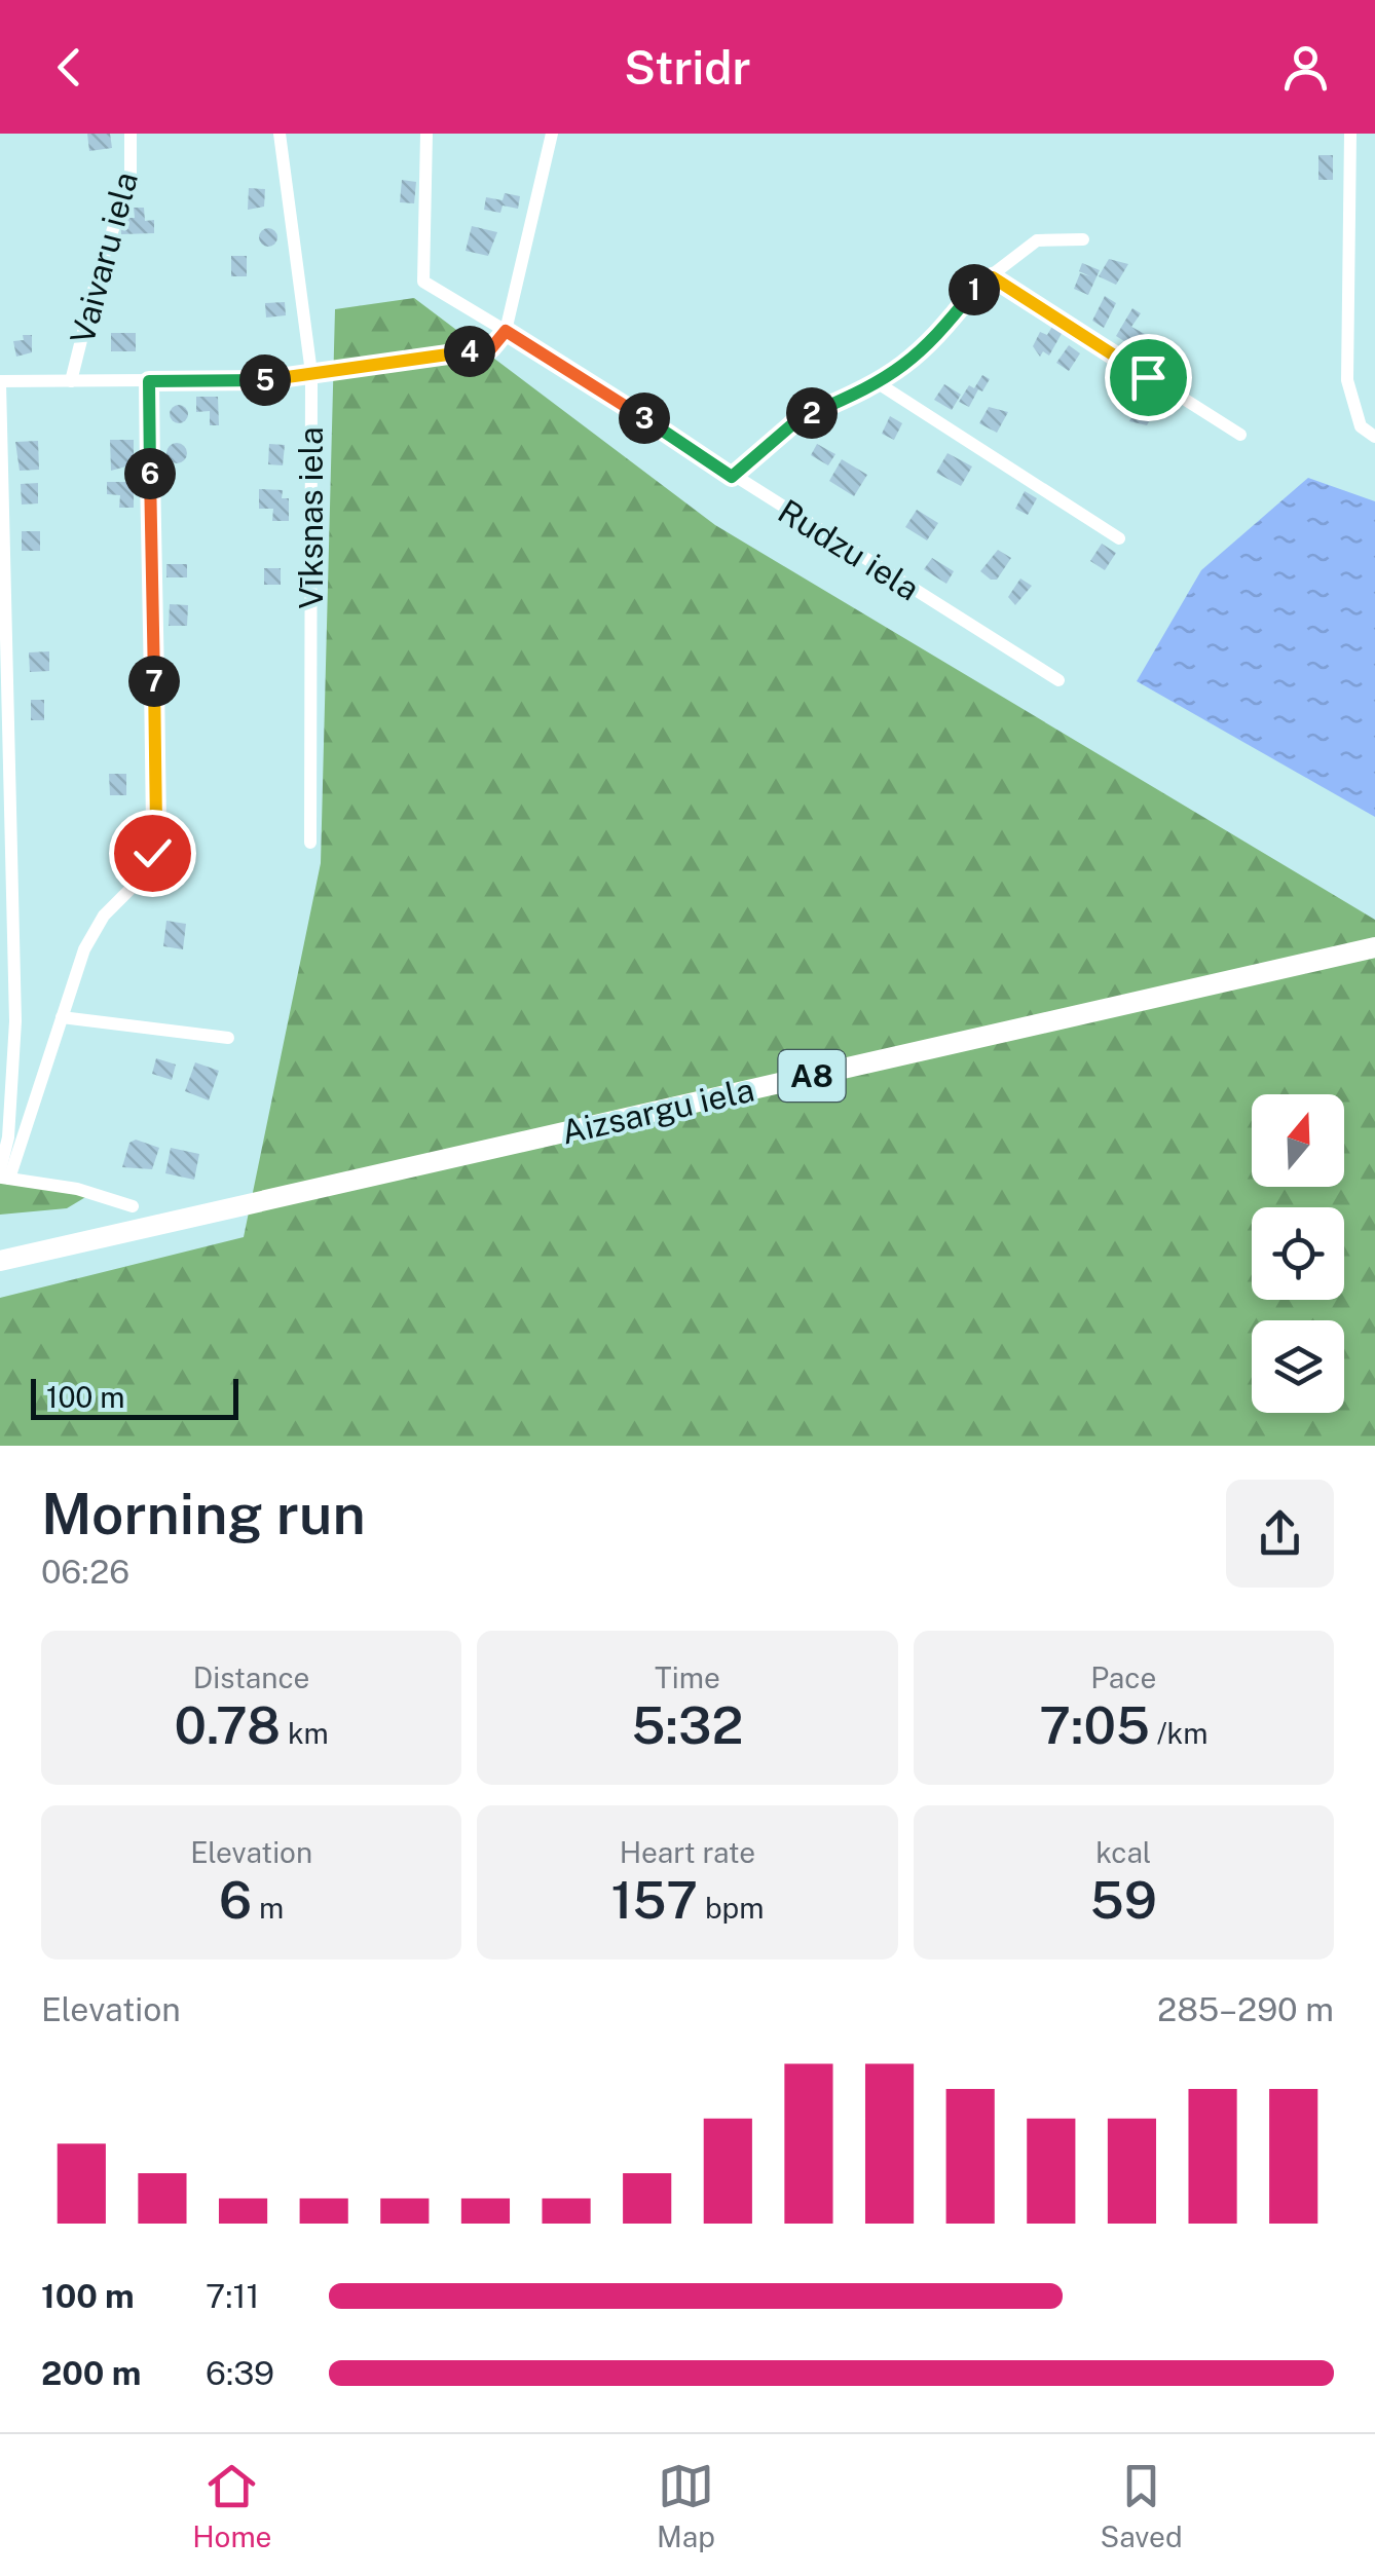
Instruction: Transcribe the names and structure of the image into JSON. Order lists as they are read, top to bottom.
{
  "streets": {
    "highway": ["A8", "Aizsargu iela"],
    "street": ["Vaivaru iela", "Vīksnas iela", "Rudzu iela"]
  },
  "scale_bar": "100 m",
  "north": "top",
  "page": {
    "header": "Stridr",
    "pins": [
      "1",
      "4",
      "5",
      "2",
      "3",
      "6",
      "7"
    ],
    "scale": "100 m",
    "heading": ["Morning run", "06:26"],
    "stats": [
      ["Distance", "0.78 km"],
      ["Time", "5:32"],
      ["Pace", "7:05 /km"],
      ["Elevation", "6 m"],
      ["Heart rate", "157 bpm"],
      ["kcal", "59"]
    ],
    "chart": ["Elevation", "285–290 m"],
    "list": [
      {
        "name": "100 m",
        "note": "7:11"
      },
      {
        "name": "200 m",
        "note": "6:39"
      }
    ],
    "tabs": ["Home", "Map", "Saved"]
  }
}
